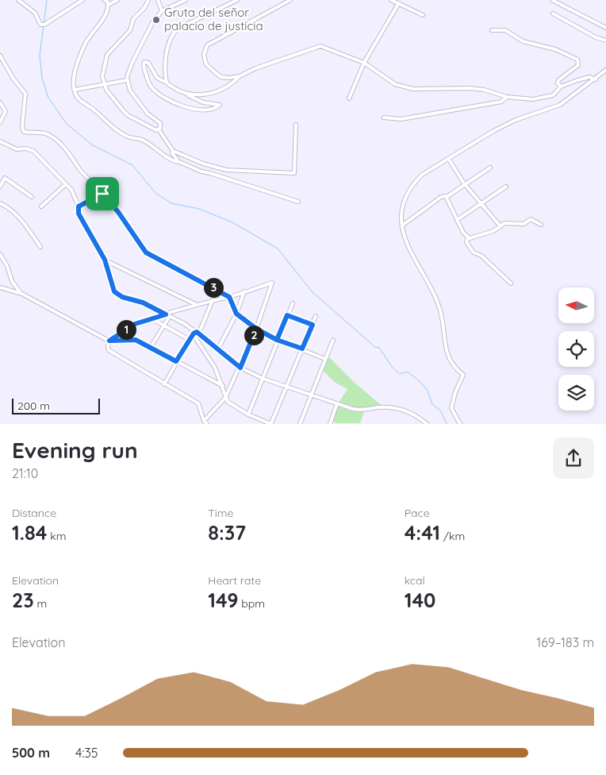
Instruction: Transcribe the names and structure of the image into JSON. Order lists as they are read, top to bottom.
{
  "places": ["Gruta del señor palacio de justicia"],
  "scale_bar": "200 m",
  "north": "left",
  "page": {
    "pins": ["3", "1", "2"],
    "scale": "200 m",
    "heading": ["Evening run", "21:10"],
    "stats": [
      ["Distance", "1.84 km"],
      ["Time", "8:37"],
      ["Pace", "4:41 /km"],
      ["Elevation", "23 m"],
      ["Heart rate", "149 bpm"],
      ["kcal", "140"]
    ],
    "chart": ["Elevation", "169–183 m"],
    "list": [
      {
        "name": "500 m",
        "note": "4:35"
      }
    ]
  }
}
